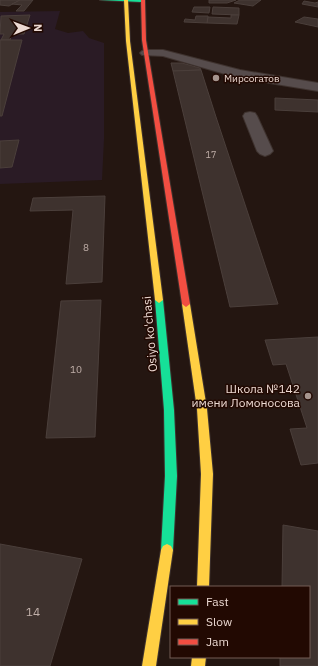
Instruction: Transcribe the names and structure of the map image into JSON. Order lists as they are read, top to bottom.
{
  "streets": {
    "main road": ["Osiyo ko'chasi"]
  },
  "places": ["Мирсогатов", "Школа №142 имени Ломоносова"],
  "house_numbers": [
    "17",
    "8",
    "10",
    "14"
  ],
  "legend": ["Fast", "Slow", "Jam"],
  "north": "right"
}
